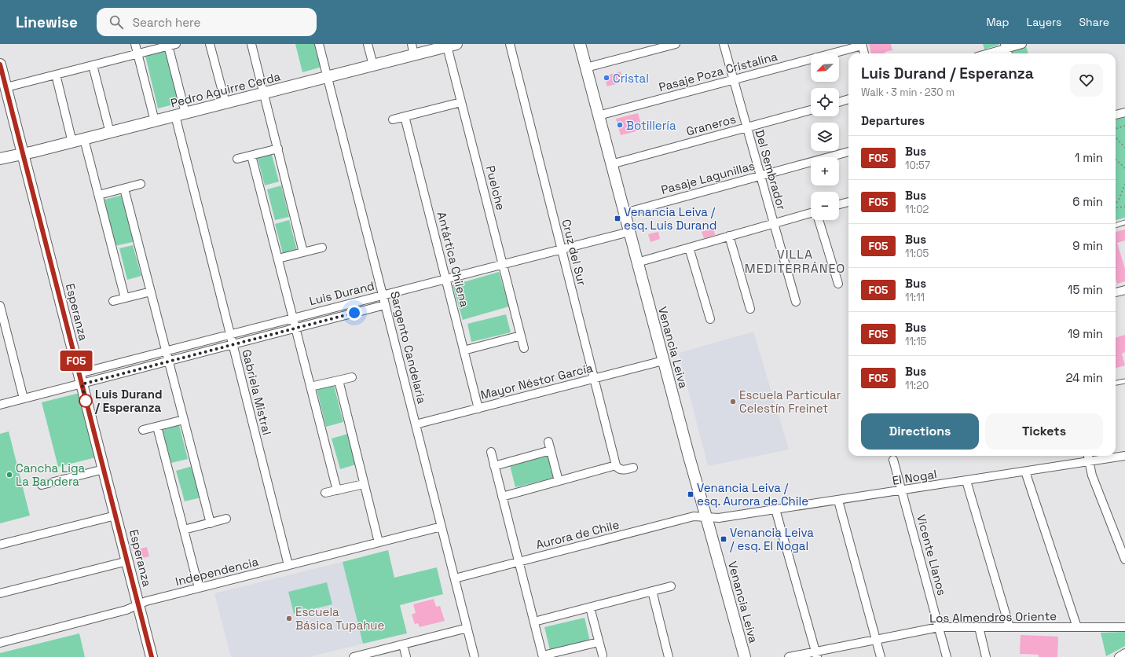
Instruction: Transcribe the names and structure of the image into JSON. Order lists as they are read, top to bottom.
{
  "streets": {
    "street": [
      "Pasaje Poza Cristalina",
      "Pedro Aguirre Cerda",
      "Graneros",
      "Del Sembrador",
      "Pasaje Lagunillas",
      "Puelche",
      "Cruz del Sur",
      "Antártica Chilena",
      "Luis Durand",
      "Esperanza",
      "Sargento Candelaria",
      "Venancia Leiva",
      "Mayor Néstor García",
      "Gabriela Mistral",
      "El Nogal",
      "Aurora de Chile",
      "Vicente Llanos",
      "Independencia",
      "Los Almendros Oriente"
    ]
  },
  "crossings": [
    ["Pasaje Poza Cristalina", "Del Sembrador"],
    ["Pasaje Poza Cristalina", "Venancia Leiva"],
    ["Pedro Aguirre Cerda", "Puelche"],
    ["Pedro Aguirre Cerda", "Esperanza"],
    ["Pedro Aguirre Cerda", "Sargento Candelaria"],
    ["Pedro Aguirre Cerda", "Gabriela Mistral"],
    ["Graneros", "Del Sembrador"],
    ["Graneros", "Venancia Leiva"],
    ["Del Sembrador", "Pasaje Lagunillas"],
    ["Pasaje Lagunillas", "Venancia Leiva"],
    ["Puelche", "Luis Durand"],
    ["Cruz del Sur", "Luis Durand"],
    ["Cruz del Sur", "Mayor Néstor García"],
    ["Antártica Chilena", "Luis Durand"],
    ["Antártica Chilena", "Mayor Néstor García"],
    ["Luis Durand", "Esperanza"],
    ["Luis Durand", "Sargento Candelaria"],
    ["Luis Durand", "Venancia Leiva"],
    ["Luis Durand", "Gabriela Mistral"],
    ["Esperanza", "Independencia"],
    ["Sargento Candelaria", "Mayor Néstor García"],
    ["Sargento Candelaria", "Aurora de Chile"],
    ["Sargento Candelaria", "Independencia"],
    ["Venancia Leiva", "Mayor Néstor García"],
    ["Venancia Leiva", "El Nogal"],
    ["Venancia Leiva", "Aurora de Chile"],
    ["Gabriela Mistral", "Independencia"],
    ["El Nogal", "Aurora de Chile"],
    ["El Nogal", "Vicente Llanos"],
    ["Vicente Llanos", "Los Almendros Oriente"]
  ],
  "districts": ["VILLA MEDITERRÁNEO"],
  "places": {
    "other": [
      "Cristal",
      "Botillería",
      "Luis Durand / Esperanza",
      "Escuela Particular Celestín Freinet",
      "Cancha Liga La Bandera",
      "Escuela Básica Tupahue"
    ],
    "transit": ["Venancia Leiva / esq. Luis Durand", "Venancia Leiva / esq. Aurora de Chile", "Venancia Leiva / esq. El Nogal"]
  },
  "lines": ["bus line F05"],
  "north": "bottom left",
  "page": {
    "header": "Linewise",
    "search": "Search here",
    "nav": ["Map", "Layers", "Share"],
    "on_map": "F05",
    "map_buttons": ["+", "−"],
    "heading": [
      ["Luis Durand / Esperanza", "Walk · 3 min · 230 m"],
      "Departures"
    ],
    "list": [
      {
        "mark": "F05",
        "name": "Bus",
        "note": "10:57",
        "value": "1 min"
      },
      {
        "mark": "F05",
        "name": "Bus",
        "note": "11:02",
        "value": "6 min"
      },
      {
        "mark": "F05",
        "name": "Bus",
        "note": "11:05",
        "value": "9 min"
      },
      {
        "mark": "F05",
        "name": "Bus",
        "note": "11:11",
        "value": "15 min"
      },
      {
        "mark": "F05",
        "name": "Bus",
        "note": "11:15",
        "value": "19 min"
      },
      {
        "mark": "F05",
        "name": "Bus",
        "note": "11:20",
        "value": "24 min"
      }
    ],
    "buttons": ["Directions", "Tickets"]
  }
}
